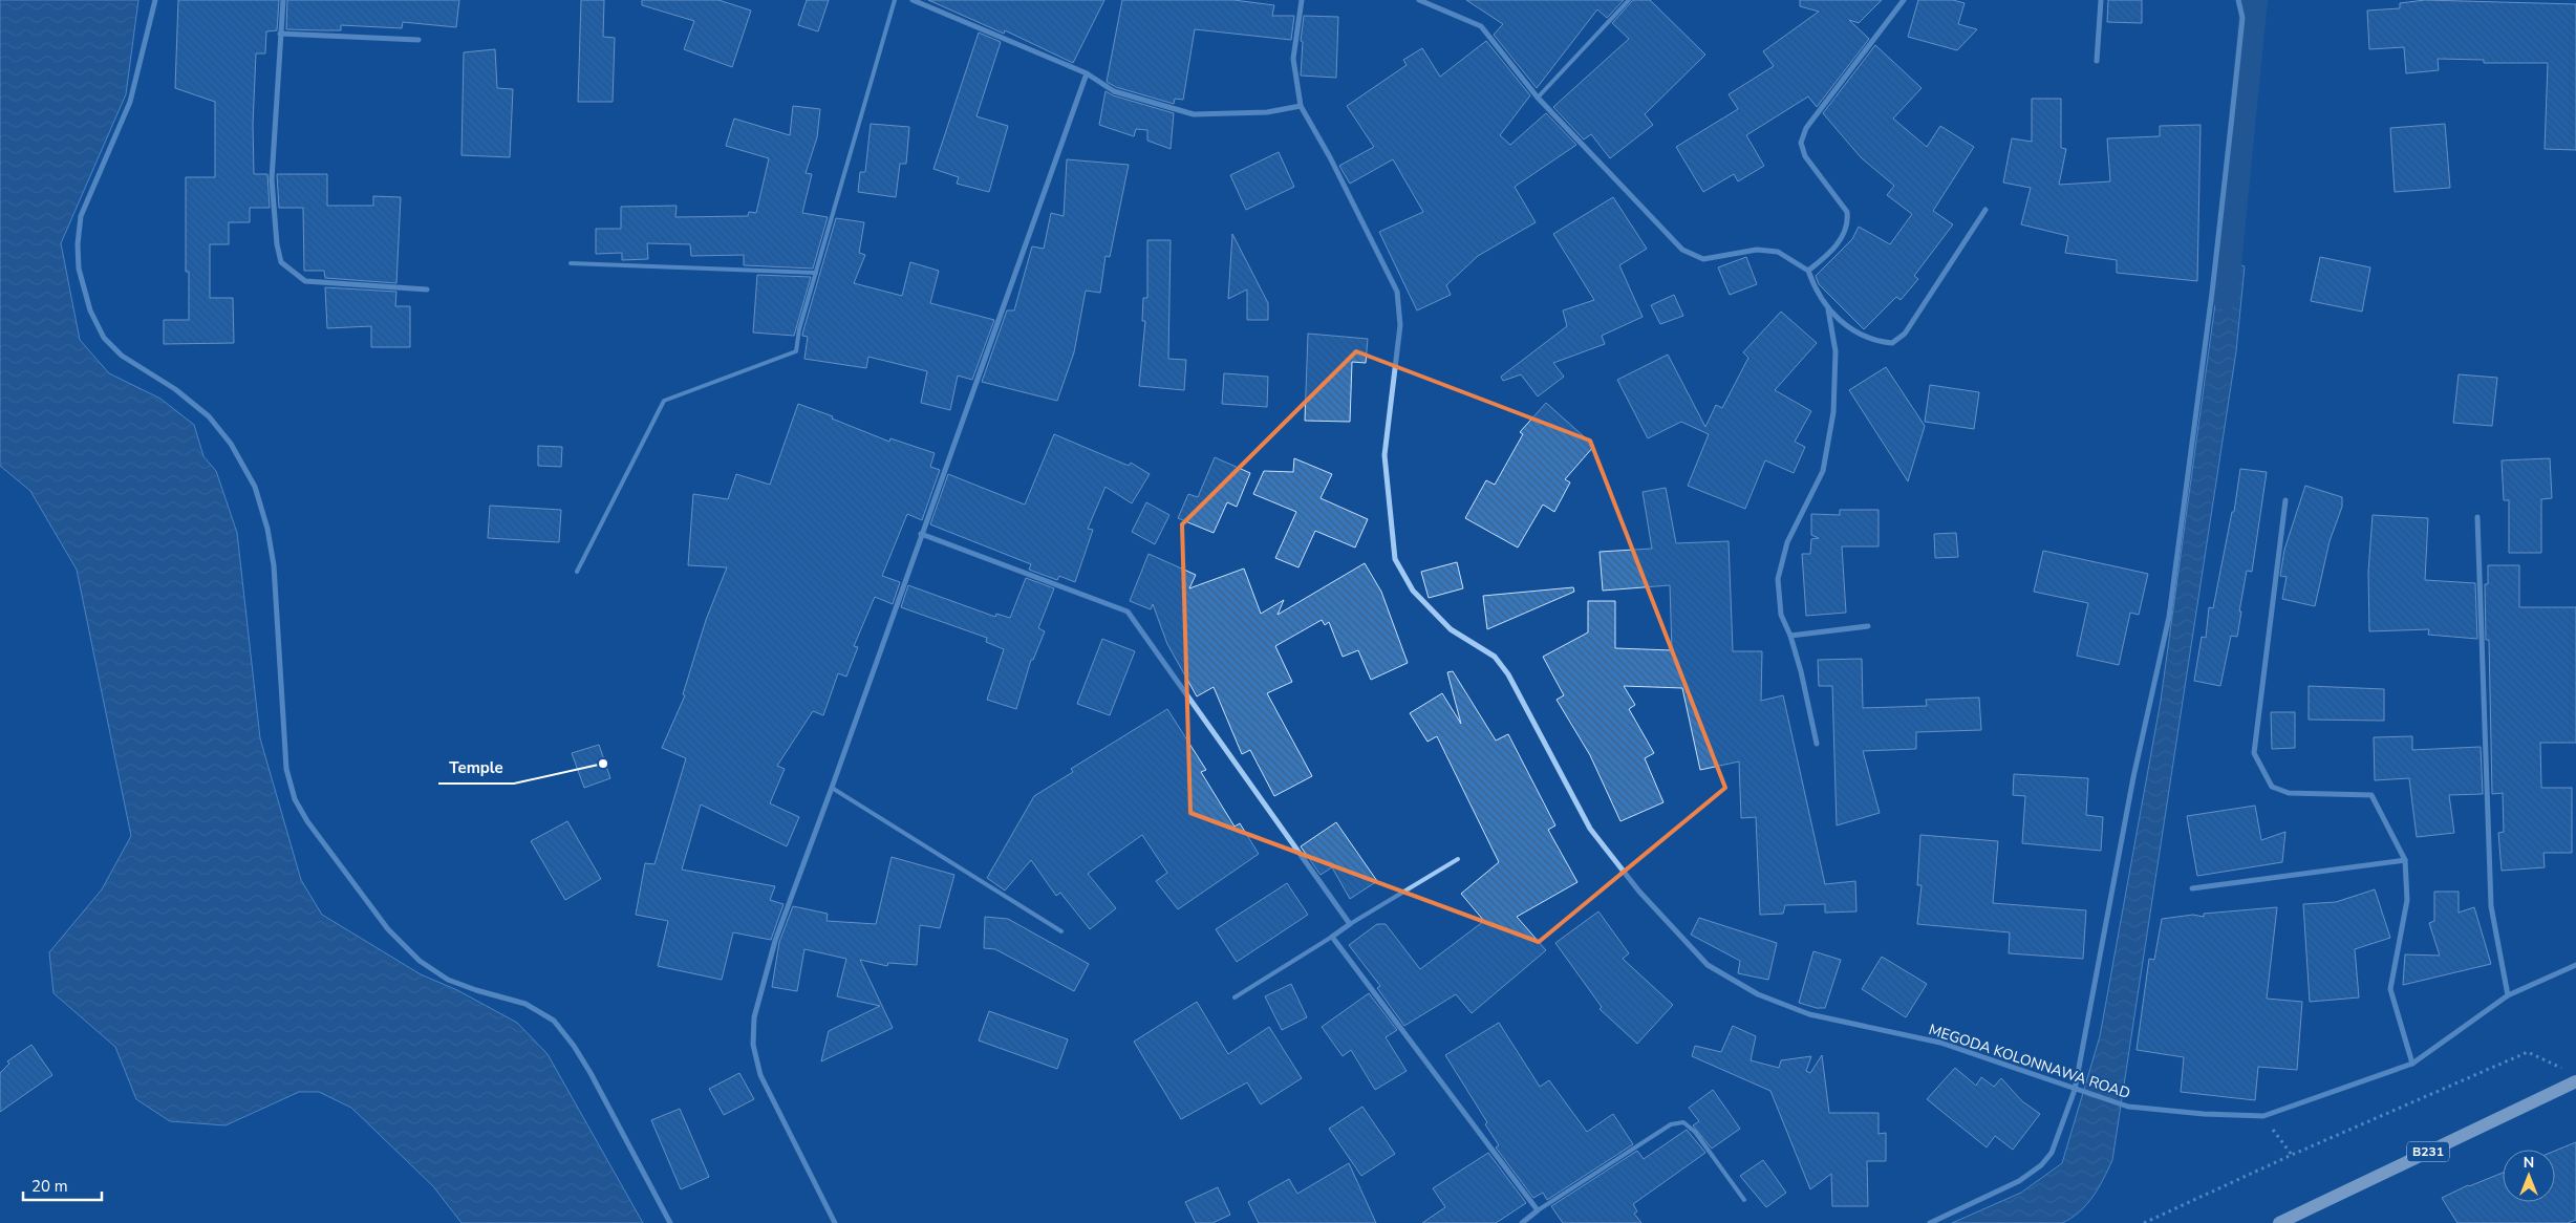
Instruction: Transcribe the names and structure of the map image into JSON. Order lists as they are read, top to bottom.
{
  "streets": {
    "main road": ["B231"],
    "street": ["MEGODA KOLONNAWA ROAD"]
  },
  "places": ["Temple"],
  "scale_bar": "20 m",
  "north": "top"
}
